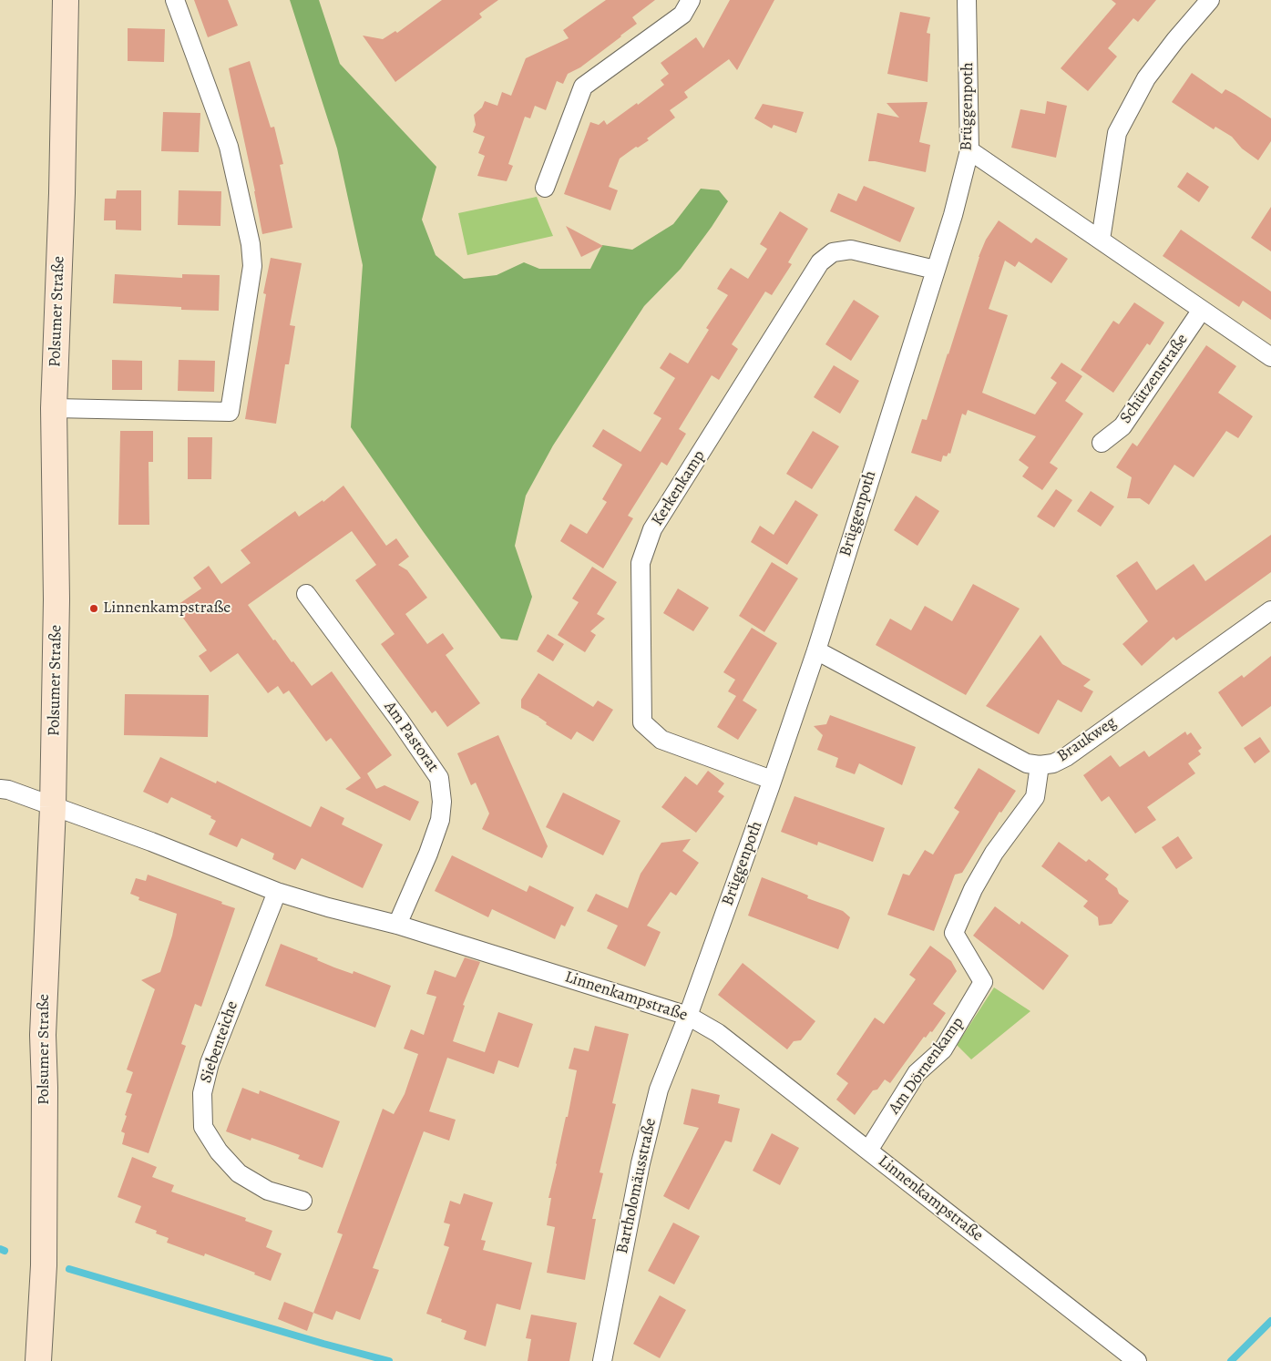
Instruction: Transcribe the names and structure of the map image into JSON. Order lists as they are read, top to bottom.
{
  "streets": {
    "main road": ["Polsumer Straße"],
    "street": [
      "Brüggenpoth",
      "Schützenstraße",
      "Kerkenkamp",
      "Am Pastorat",
      "Braukweg",
      "Linnenkampstraße",
      "Siebenteiche",
      "Am Dörnenkamp",
      "Bartholomäusstraße"
    ]
  },
  "crossings": [
    ["Brüggenpoth", "Kerkenkamp"],
    ["Brüggenpoth", "Braukweg"],
    ["Brüggenpoth", "Linnenkampstraße"],
    ["Brüggenpoth", "Bartholomäusstraße"],
    ["Polsumer Straße", "Linnenkampstraße"],
    ["Am Pastorat", "Linnenkampstraße"],
    ["Braukweg", "Am Dörnenkamp"],
    ["Linnenkampstraße", "Siebenteiche"],
    ["Linnenkampstraße", "Am Dörnenkamp"],
    ["Linnenkampstraße", "Bartholomäusstraße"]
  ],
  "places": ["Linnenkampstraße"]
}
